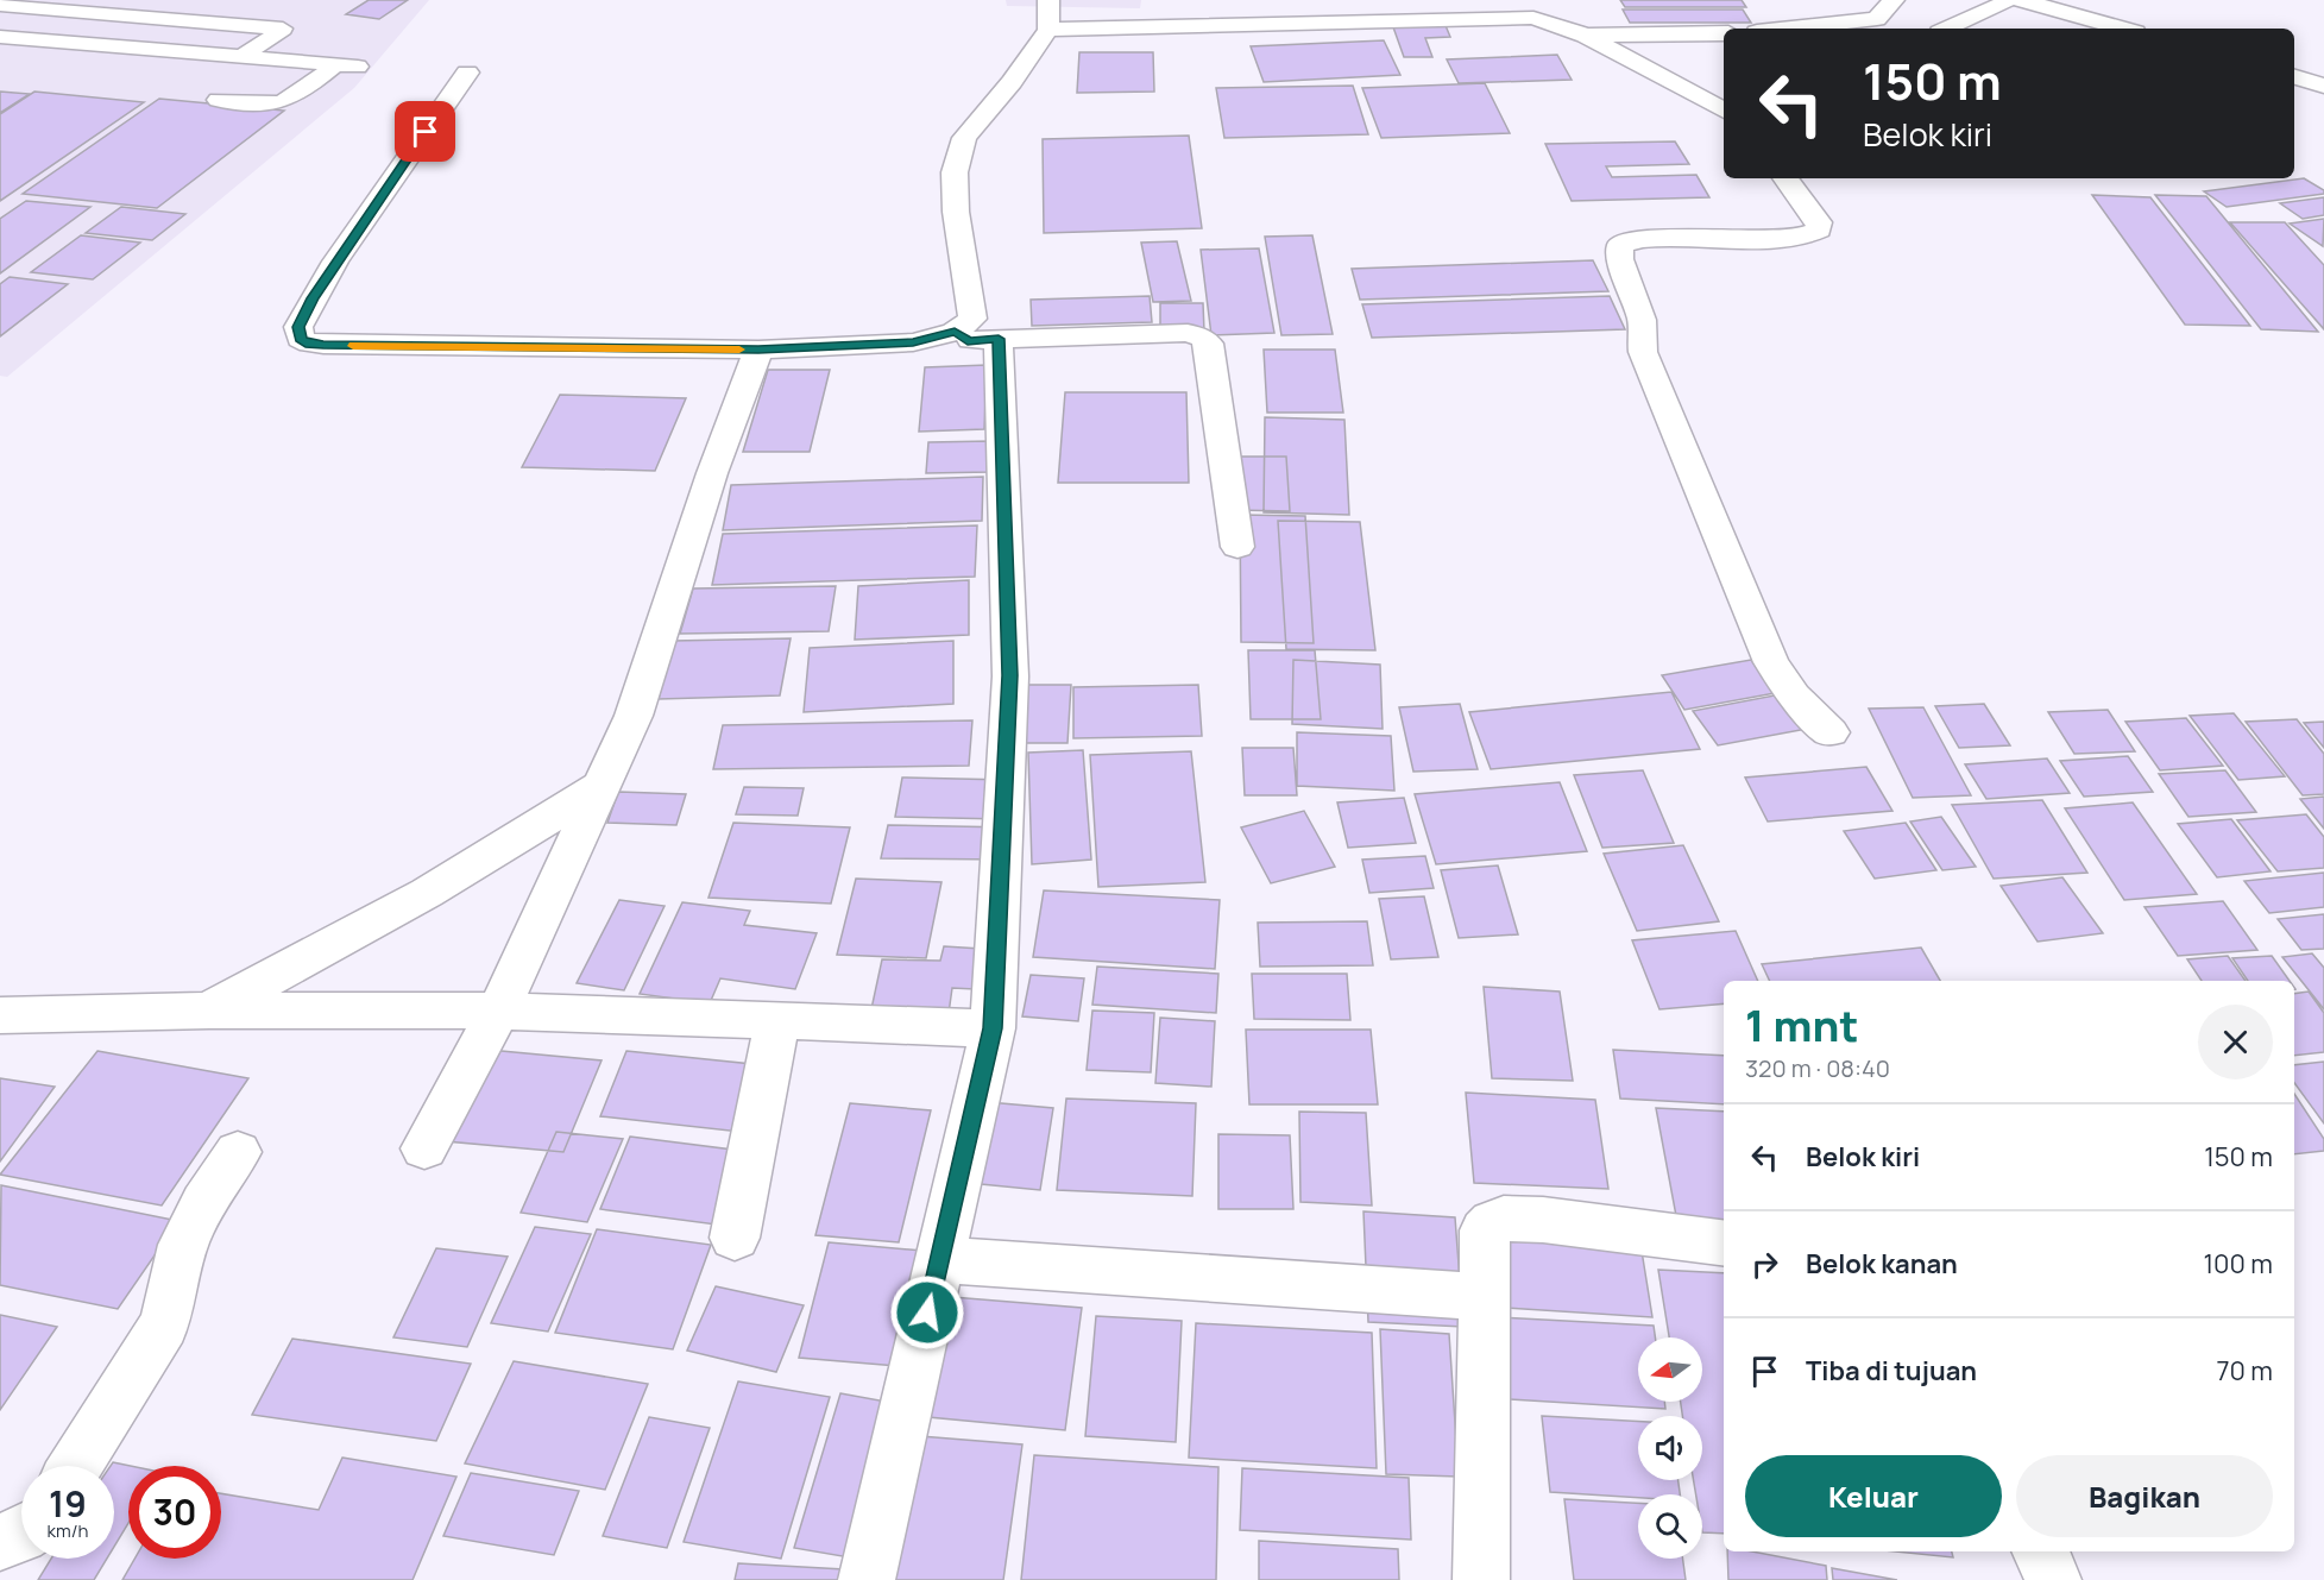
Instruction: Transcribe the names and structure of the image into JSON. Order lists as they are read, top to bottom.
{
  "north": "left",
  "page": {
    "turn": ["150 m", "Belok kiri"],
    "heading": ["1 mnt", "320 m · 08:40"],
    "list": [
      {
        "name": "Belok kiri",
        "value": "150 m"
      },
      {
        "name": "Belok kanan",
        "value": "100 m"
      },
      {
        "name": "Tiba di tujuan",
        "value": "70 m"
      }
    ],
    "buttons": ["Keluar", "Bagikan"],
    "speed": "19 km/h",
    "limit": "30"
  }
}
